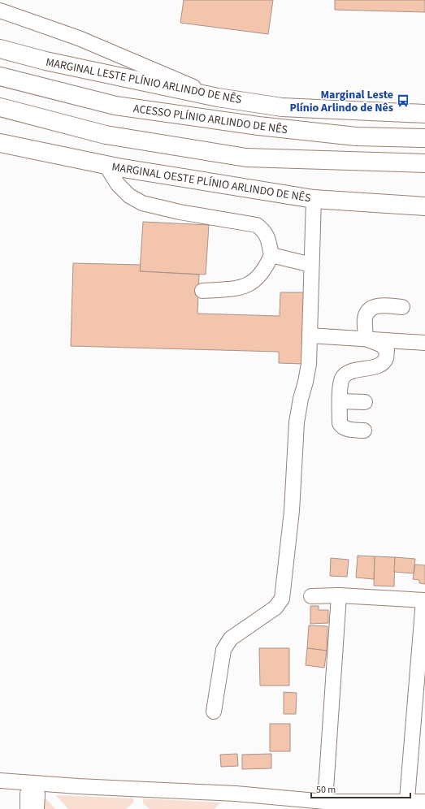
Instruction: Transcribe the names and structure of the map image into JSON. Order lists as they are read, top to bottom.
{
  "streets": {
    "main road": ["MARGINAL LESTE PLÍNIO ARLINDO DE NÊS", "ACESSO PLÍNIO ARLINDO DE NÊS", "MARGINAL OESTE PLÍNIO ARLINDO DE NÊS"]
  },
  "places": {
    "bus stop": ["Marginal Leste Plínio Arlindo de Nês"]
  },
  "scale_bar": "50 m"
}
